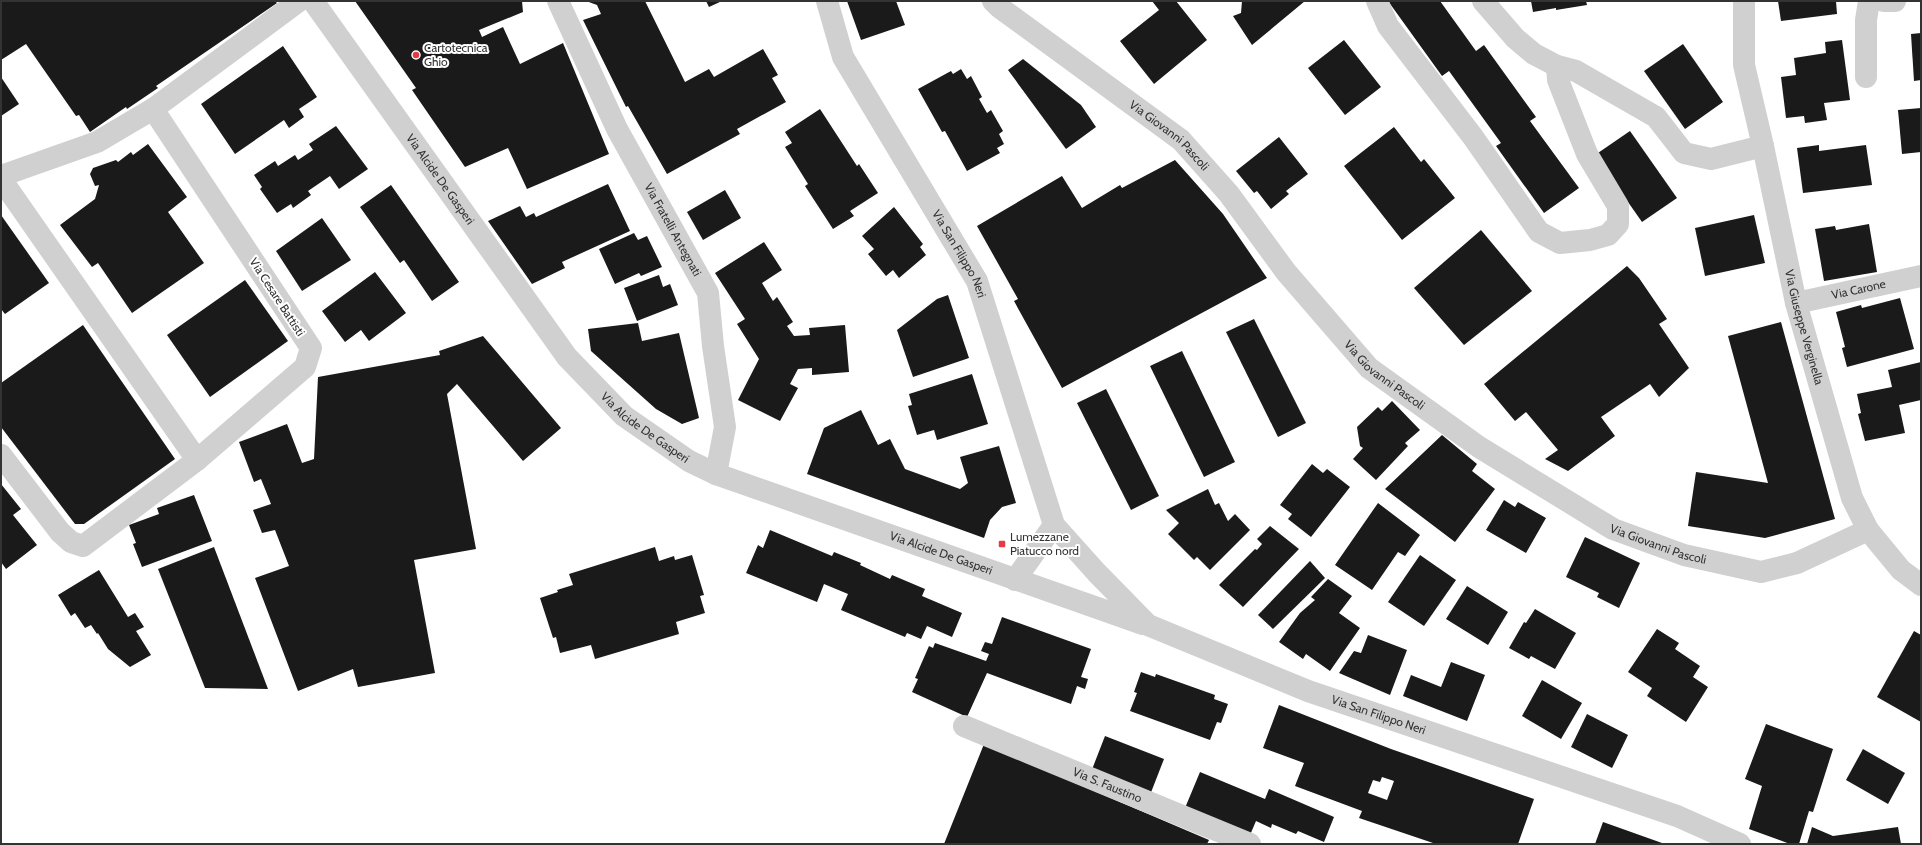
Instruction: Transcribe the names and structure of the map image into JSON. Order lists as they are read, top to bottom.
{
  "streets": {
    "street": [
      "Via Giovanni Pascoli",
      "Via Alcide De Gasperi",
      "Via Fratelli Antegnati",
      "Via San Filippo Neri",
      "Via Carone",
      "Via Cesare Battisti",
      "Via Giuseppe Verginella",
      "Via S. Faustino"
    ]
  },
  "crossings": [
    ["Via Giovanni Pascoli", "Via Giuseppe Verginella"],
    ["Via Alcide De Gasperi", "Via Fratelli Antegnati"],
    ["Via Alcide De Gasperi", "Via San Filippo Neri"],
    ["Via Carone", "Via Giuseppe Verginella"]
  ],
  "places": {
    "other": ["Cartotecnica Ghio"],
    "transit": ["Lumezzane Piatucco nord"]
  }
}
